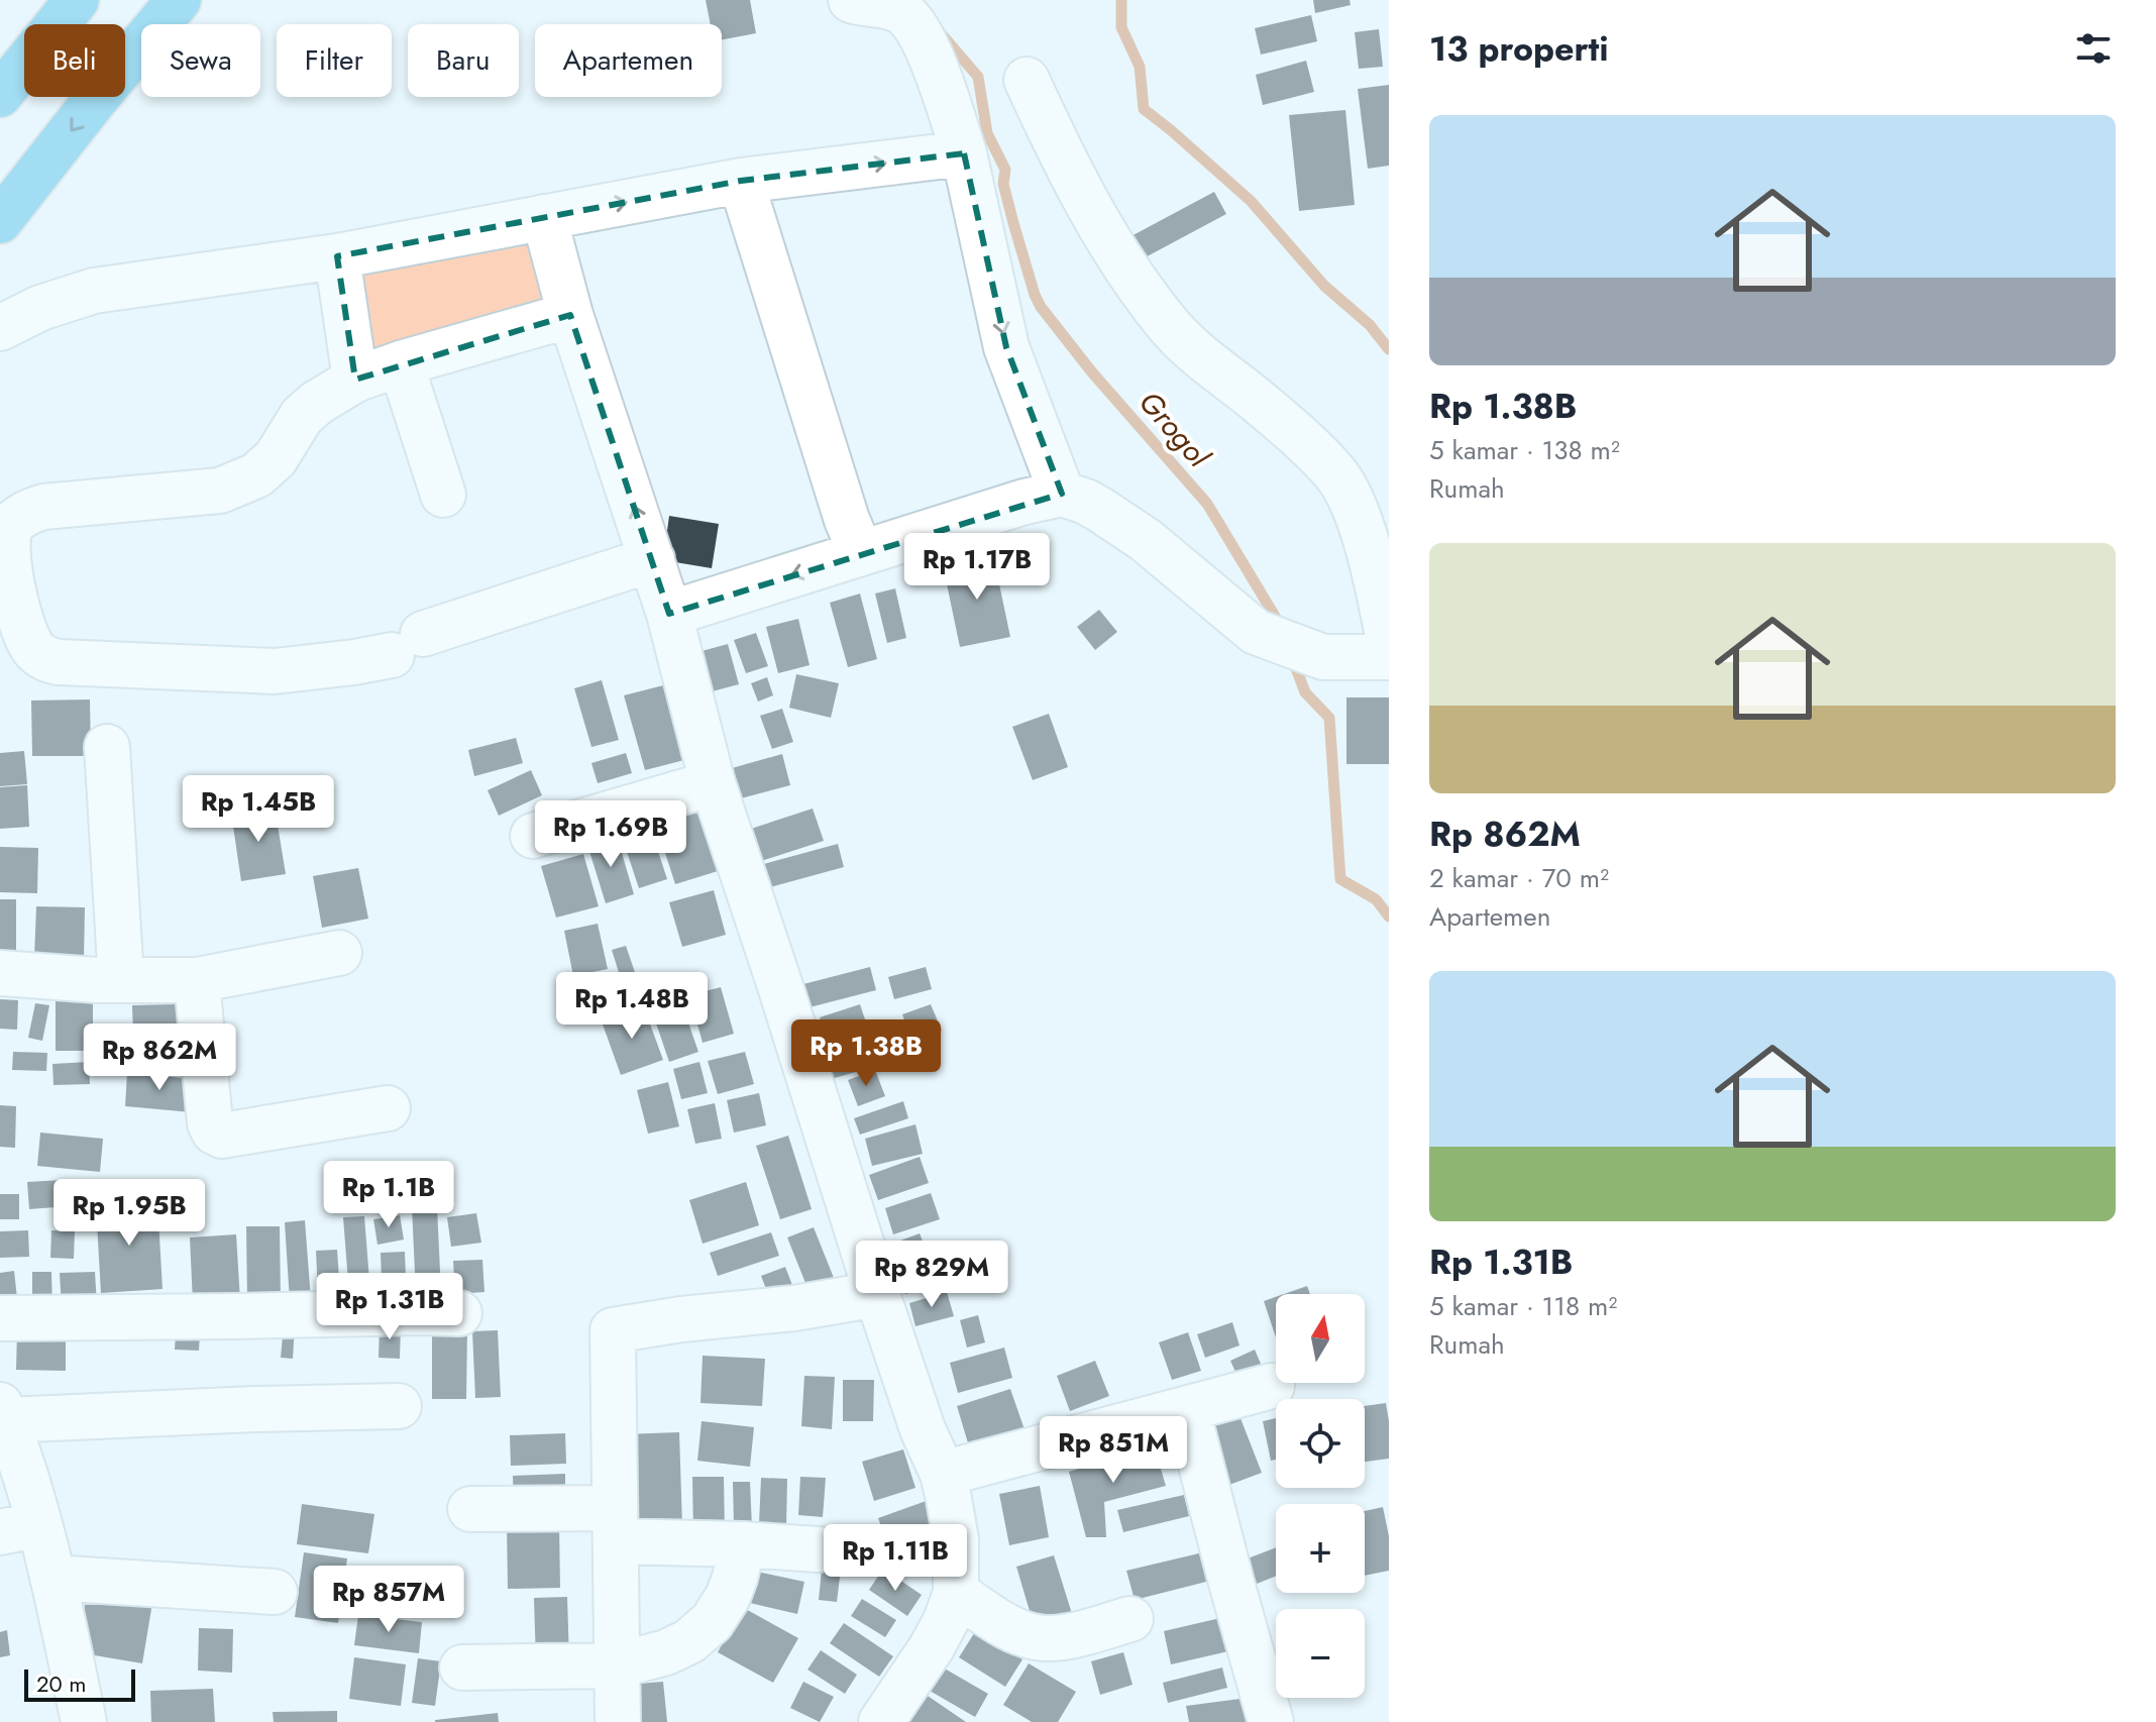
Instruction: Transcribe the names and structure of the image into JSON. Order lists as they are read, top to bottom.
{
  "water": ["Grogol"],
  "scale_bar": "20 m",
  "north": "top",
  "page": {
    "heading": "13 properti",
    "chip": [
      "Beli",
      "Sewa",
      "Filter",
      "Baru",
      "Apartemen"
    ],
    "list": [
      {
        "name": "Rp 1.38B",
        "note": "5 kamar · 138 m² · Rumah"
      },
      {
        "name": "Rp 862M",
        "note": "2 kamar · 70 m² · Apartemen"
      },
      {
        "name": "Rp 1.31B",
        "note": "5 kamar · 118 m² · Rumah"
      }
    ],
    "price": [
      "Rp 1.17B",
      "Rp 1.45B",
      "Rp 1.69B",
      "Rp 1.48B",
      "Rp 1.38B",
      "Rp 862M",
      "Rp 1.1B",
      "Rp 1.95B",
      "Rp 829M",
      "Rp 1.31B",
      "Rp 851M",
      "Rp 1.11B",
      "Rp 857M"
    ],
    "map_buttons": ["+", "−"],
    "scale": "20 m"
  }
}
